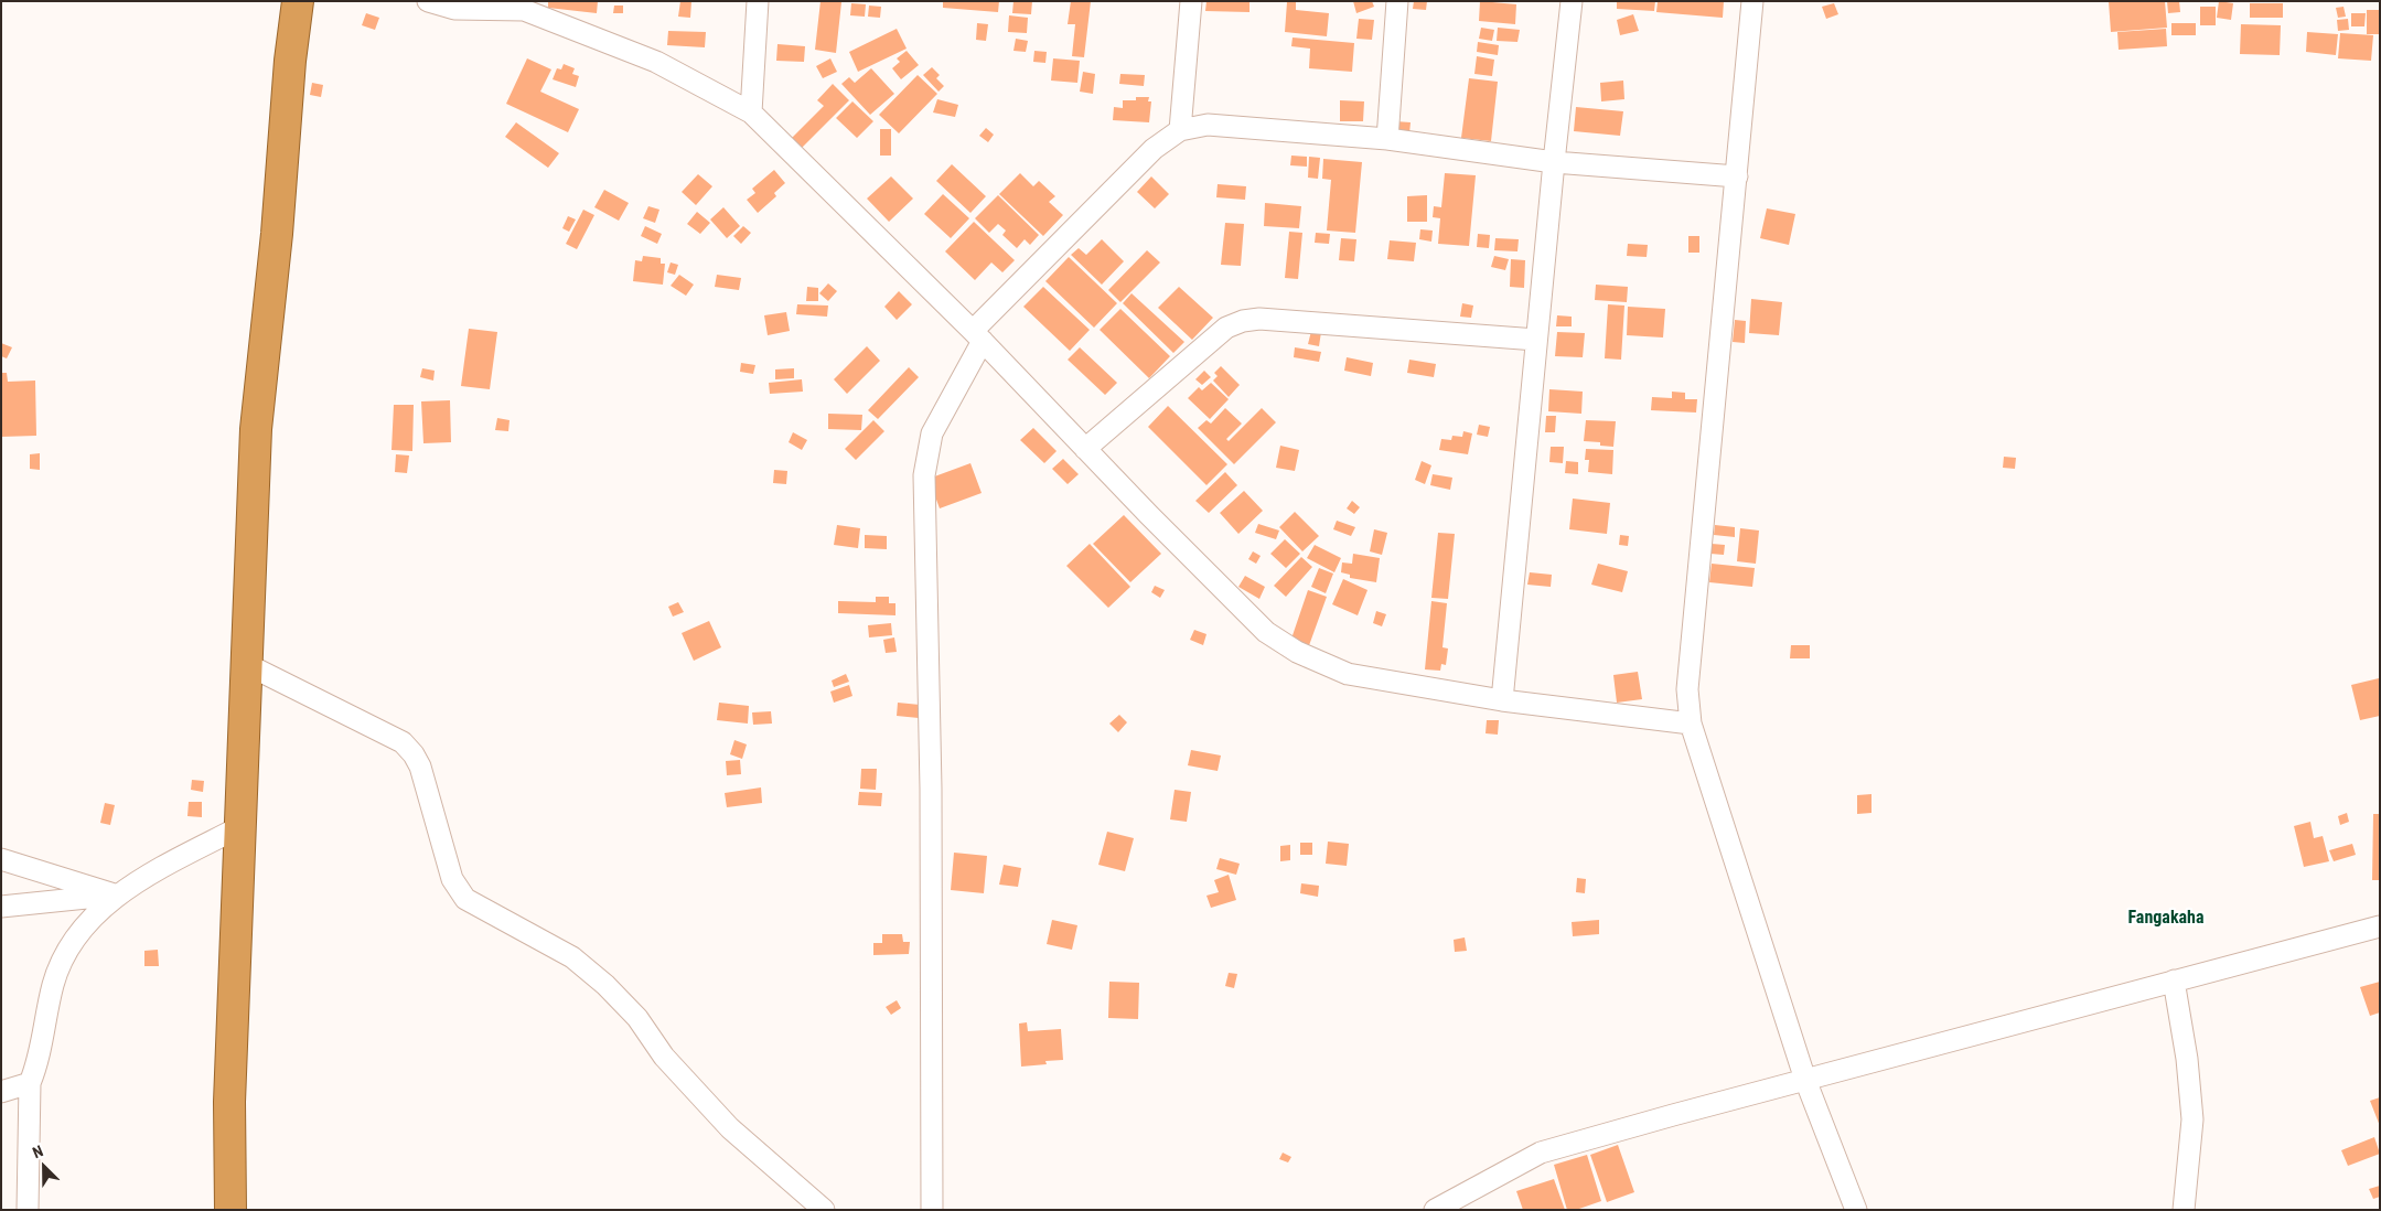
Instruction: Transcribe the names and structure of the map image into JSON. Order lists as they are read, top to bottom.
{
  "districts": ["Fangakaha"],
  "north": "top left"
}
